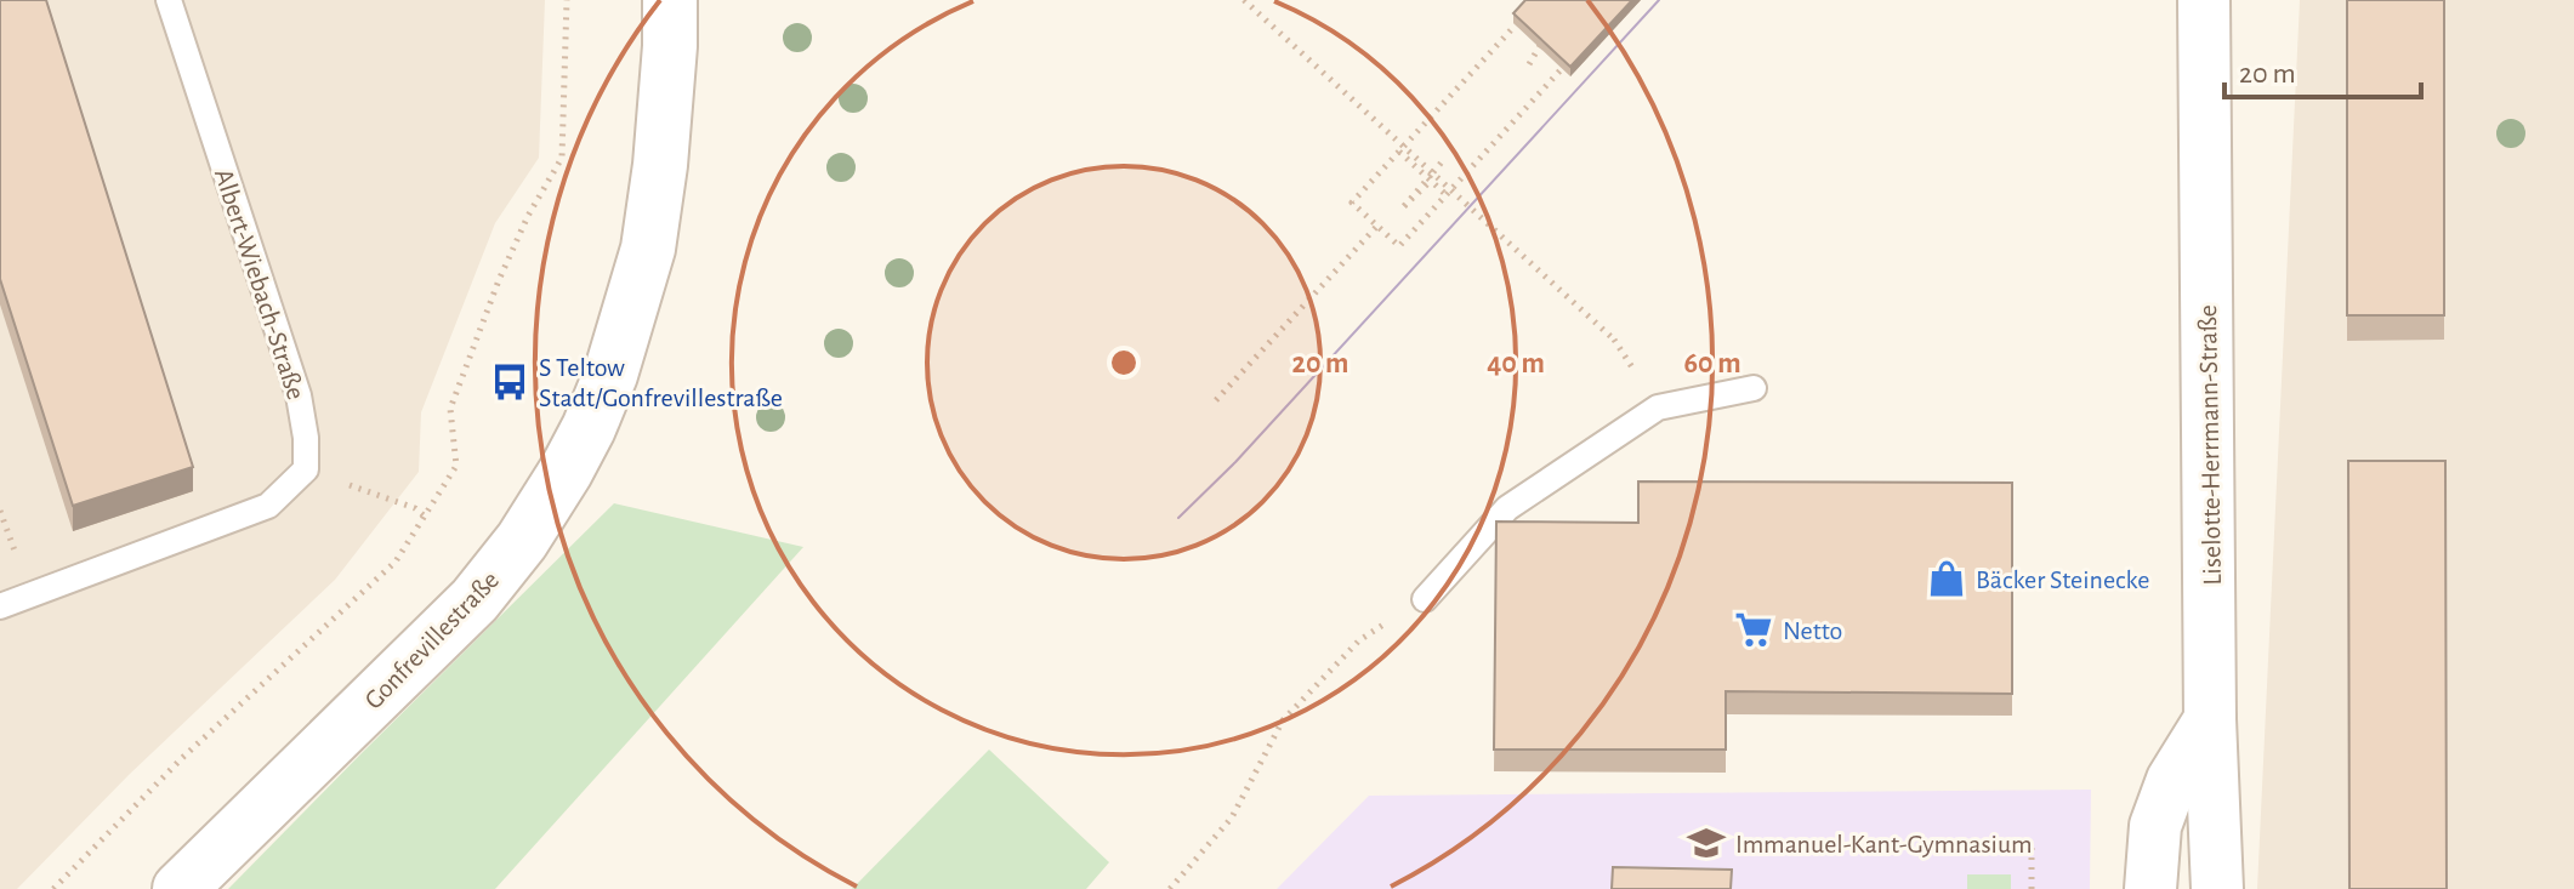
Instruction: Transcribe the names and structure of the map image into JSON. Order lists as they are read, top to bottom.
{
  "streets": {
    "street": ["Liselotte-Herrmann-Straße", "Gonfrevillestraße"],
    "lane": ["Albert-Wiebach-Straße"]
  },
  "places": {
    "bus stop": ["S Teltow Stadt/Gonfrevillestraße"],
    "shop": ["Bäcker Steinecke"],
    "supermarket": ["Netto"],
    "school or university": ["Immanuel-Kant-Gymnasium"]
  },
  "scale_bar": "20 m",
  "rings": ["20 m", "40 m", "60 m"]
}
